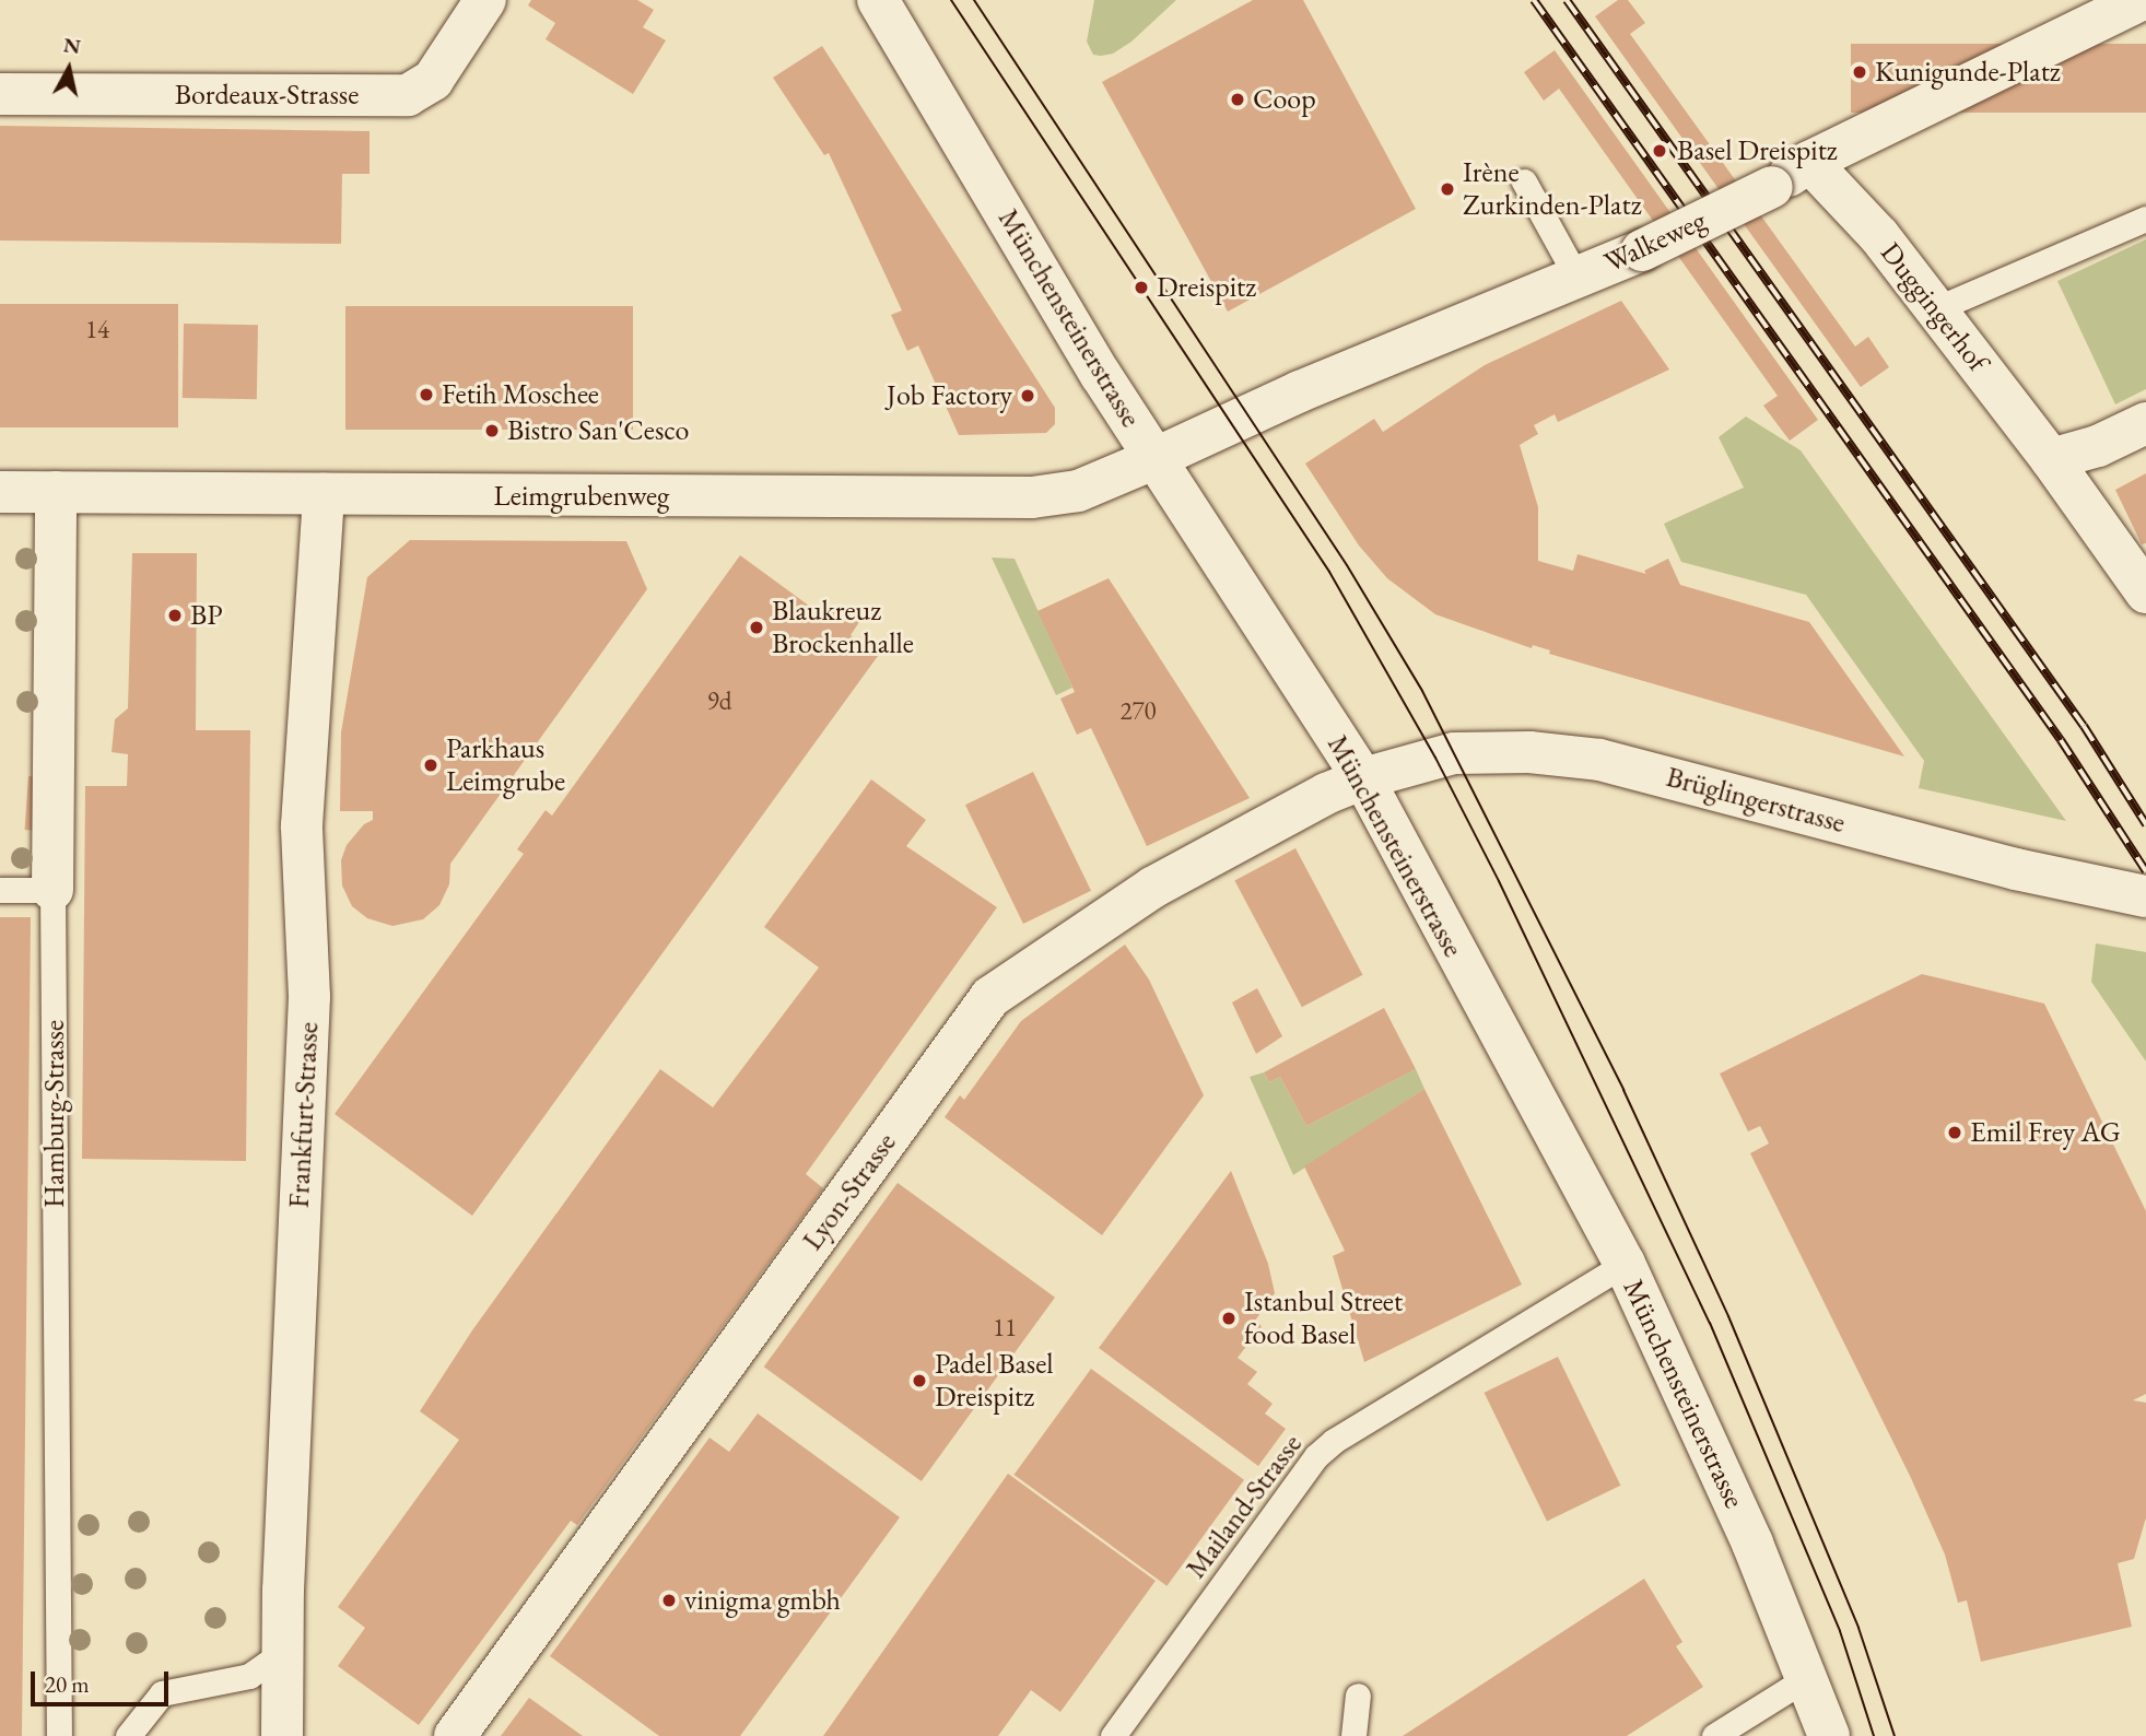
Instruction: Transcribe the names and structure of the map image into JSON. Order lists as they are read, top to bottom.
{
  "streets": {
    "street": [
      "Bordeaux-Strasse",
      "Walkeweg",
      "Duggingerhof",
      "Münchensteinerstrasse",
      "Leimgrubenweg",
      "Brüglingerstrasse",
      "Hamburg-Strasse",
      "Frankfurt-Strasse",
      "Lyon-Strasse"
    ],
    "lane": ["Mailand-Strasse"]
  },
  "crossings": [
    ["Walkeweg", "Duggingerhof"],
    ["Walkeweg", "Münchensteinerstrasse"],
    ["Walkeweg", "Leimgrubenweg"],
    ["Münchensteinerstrasse", "Leimgrubenweg"],
    ["Münchensteinerstrasse", "Brüglingerstrasse"],
    ["Münchensteinerstrasse", "Lyon-Strasse"],
    ["Münchensteinerstrasse", "Mailand-Strasse"],
    ["Leimgrubenweg", "Hamburg-Strasse"],
    ["Leimgrubenweg", "Frankfurt-Strasse"],
    ["Brüglingerstrasse", "Lyon-Strasse"]
  ],
  "places": [
    "Kunigunde-Platz",
    "Coop",
    "Basel Dreispitz",
    "Irène Zurkinden-Platz",
    "Dreispitz",
    "Fetih Moschee",
    "Job Factory",
    "Bistro San'Cesco",
    "BP",
    "Blaukreuz Brockenhalle",
    "Parkhaus Leimgrube",
    "Emil Frey AG",
    "Istanbul Street food Basel",
    "Padel Basel Dreispitz",
    "vinigma gmbh"
  ],
  "house_numbers": [
    "14",
    "9d",
    "270",
    "11"
  ],
  "scale_bar": "20 m",
  "north": "top"
}
